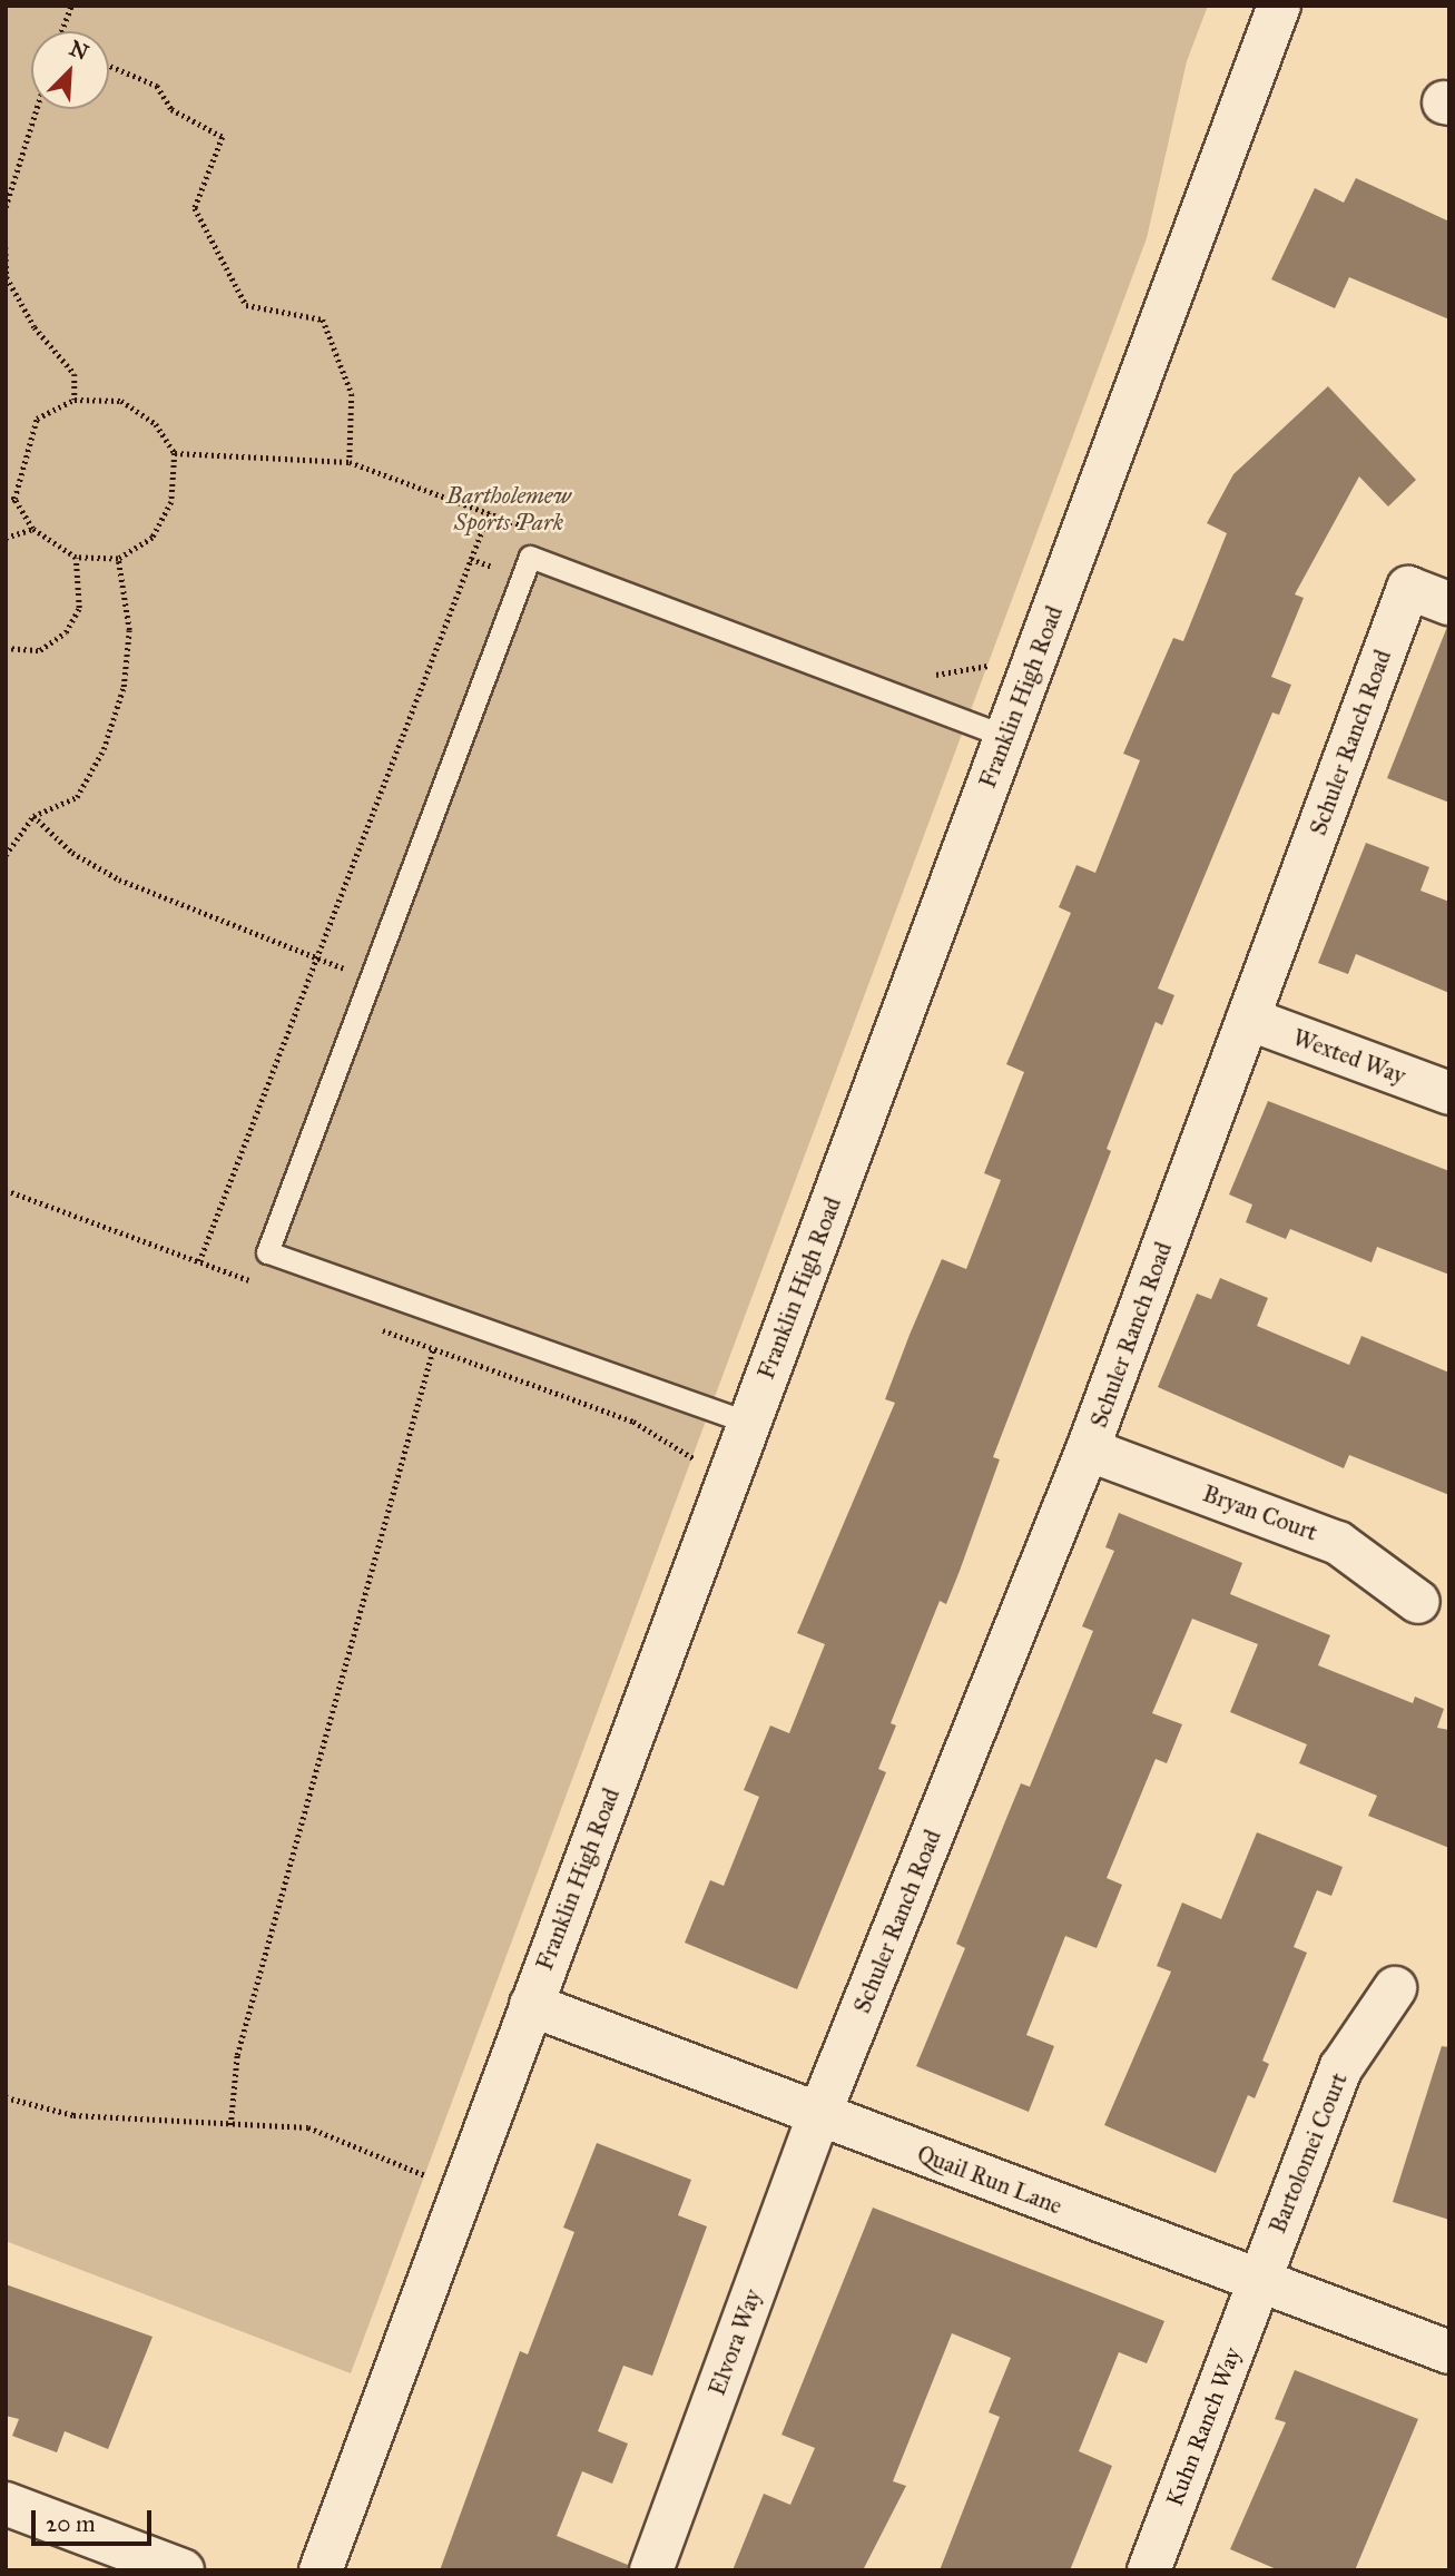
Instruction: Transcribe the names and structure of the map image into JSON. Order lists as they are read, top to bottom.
{
  "streets": {
    "street": [
      "Franklin High Road",
      "Schuler Ranch Road",
      "Wexted Way",
      "Bryan Court",
      "Bartolomei Court",
      "Quail Run Lane",
      "Elvora Way",
      "Kuhn Ranch Way"
    ]
  },
  "crossings": [
    ["Franklin High Road", "Quail Run Lane"],
    ["Schuler Ranch Road", "Wexted Way"],
    ["Schuler Ranch Road", "Bryan Court"],
    ["Schuler Ranch Road", "Quail Run Lane"],
    ["Schuler Ranch Road", "Elvora Way"],
    ["Bartolomei Court", "Quail Run Lane"],
    ["Bartolomei Court", "Kuhn Ranch Way"],
    ["Quail Run Lane", "Elvora Way"],
    ["Quail Run Lane", "Kuhn Ranch Way"]
  ],
  "parks": ["Bartholemew Sports Park"],
  "scale_bar": "20 m",
  "north": "top right"
}
